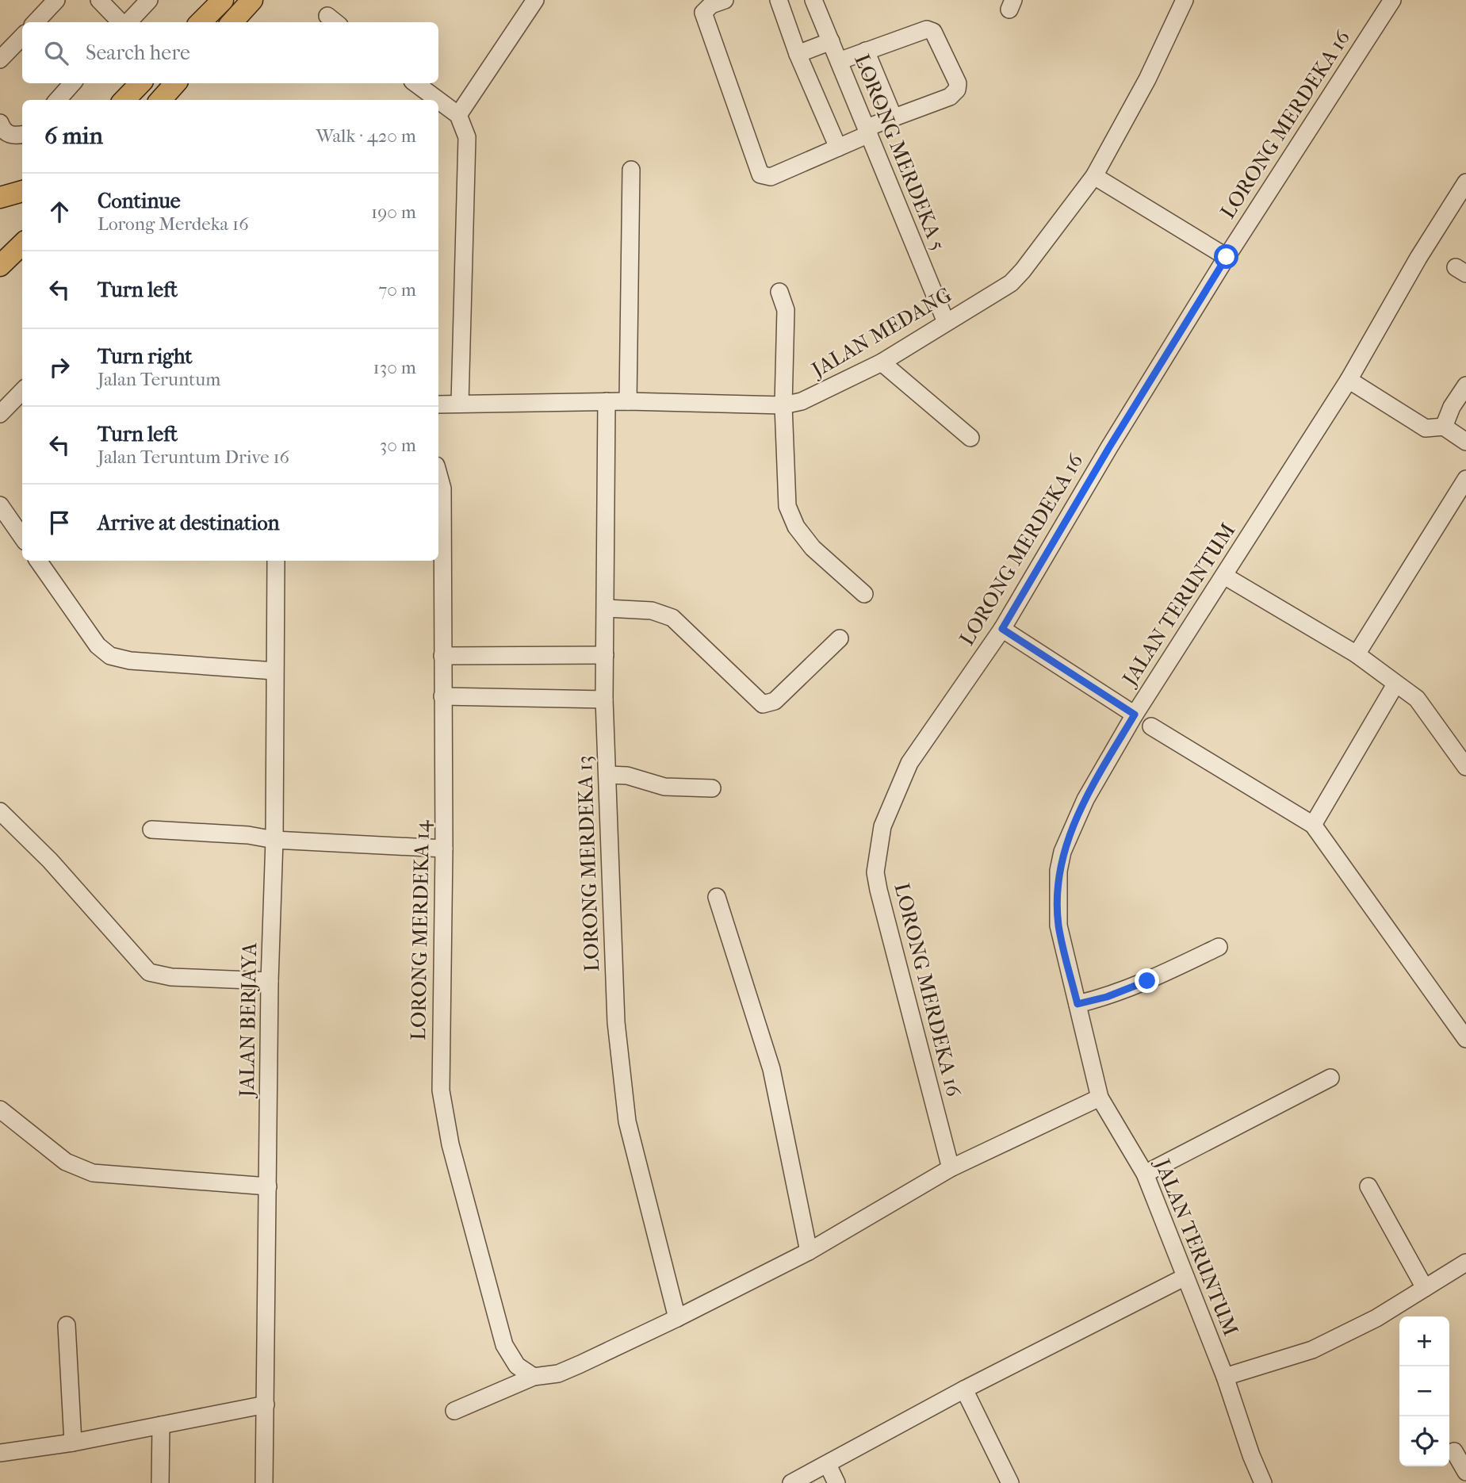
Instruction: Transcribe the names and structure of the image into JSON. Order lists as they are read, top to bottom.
{
  "streets": {
    "street": [
      "LORONG MERDEKA 16",
      "LORONG MERDEKA 5",
      "JALAN MEDANG",
      "JALAN TERUNTUM",
      "LORONG MERDEKA 13",
      "LORONG MERDEKA 14",
      "JALAN BERJAYA"
    ]
  },
  "crossings": [
    ["LORONG MERDEKA 5", "JALAN MEDANG"],
    ["JALAN MEDANG", "LORONG MERDEKA 13"]
  ],
  "page": {
    "search": "Search here",
    "heading": ["6 min", "Walk · 420 m"],
    "list": [
      ["Continue", "Lorong Merdeka 16", "190 m"],
      ["Turn left", "70 m"],
      ["Turn right", "Jalan Teruntum", "130 m"],
      ["Turn left", "Jalan Teruntum Drive 16", "30 m"],
      "Arrive at destination"
    ],
    "map_buttons": ["+", "−"]
  }
}
